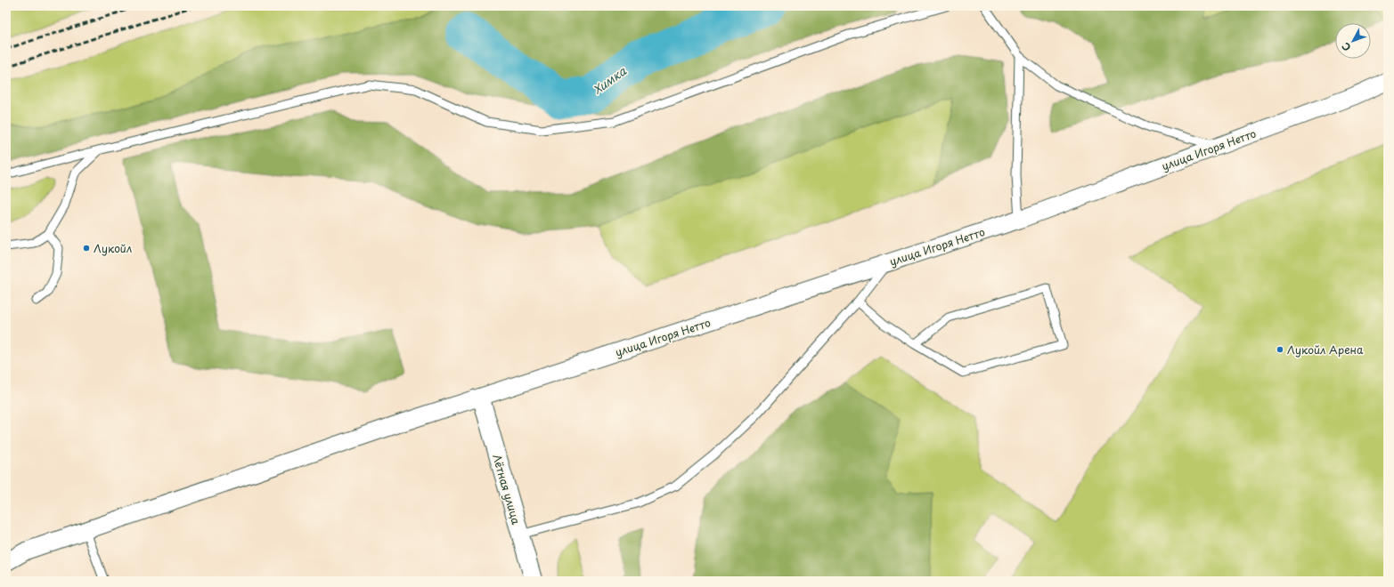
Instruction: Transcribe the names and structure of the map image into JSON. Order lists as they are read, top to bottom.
{
  "streets": {
    "street": ["улица Игоря Нетто", "Лётная улица"]
  },
  "crossings": [
    ["улица Игоря Нетто", "Лётная улица"]
  ],
  "water": ["Химка"],
  "places": ["Лукойл", "Лукойл Арена"],
  "north": "bottom left"
}
